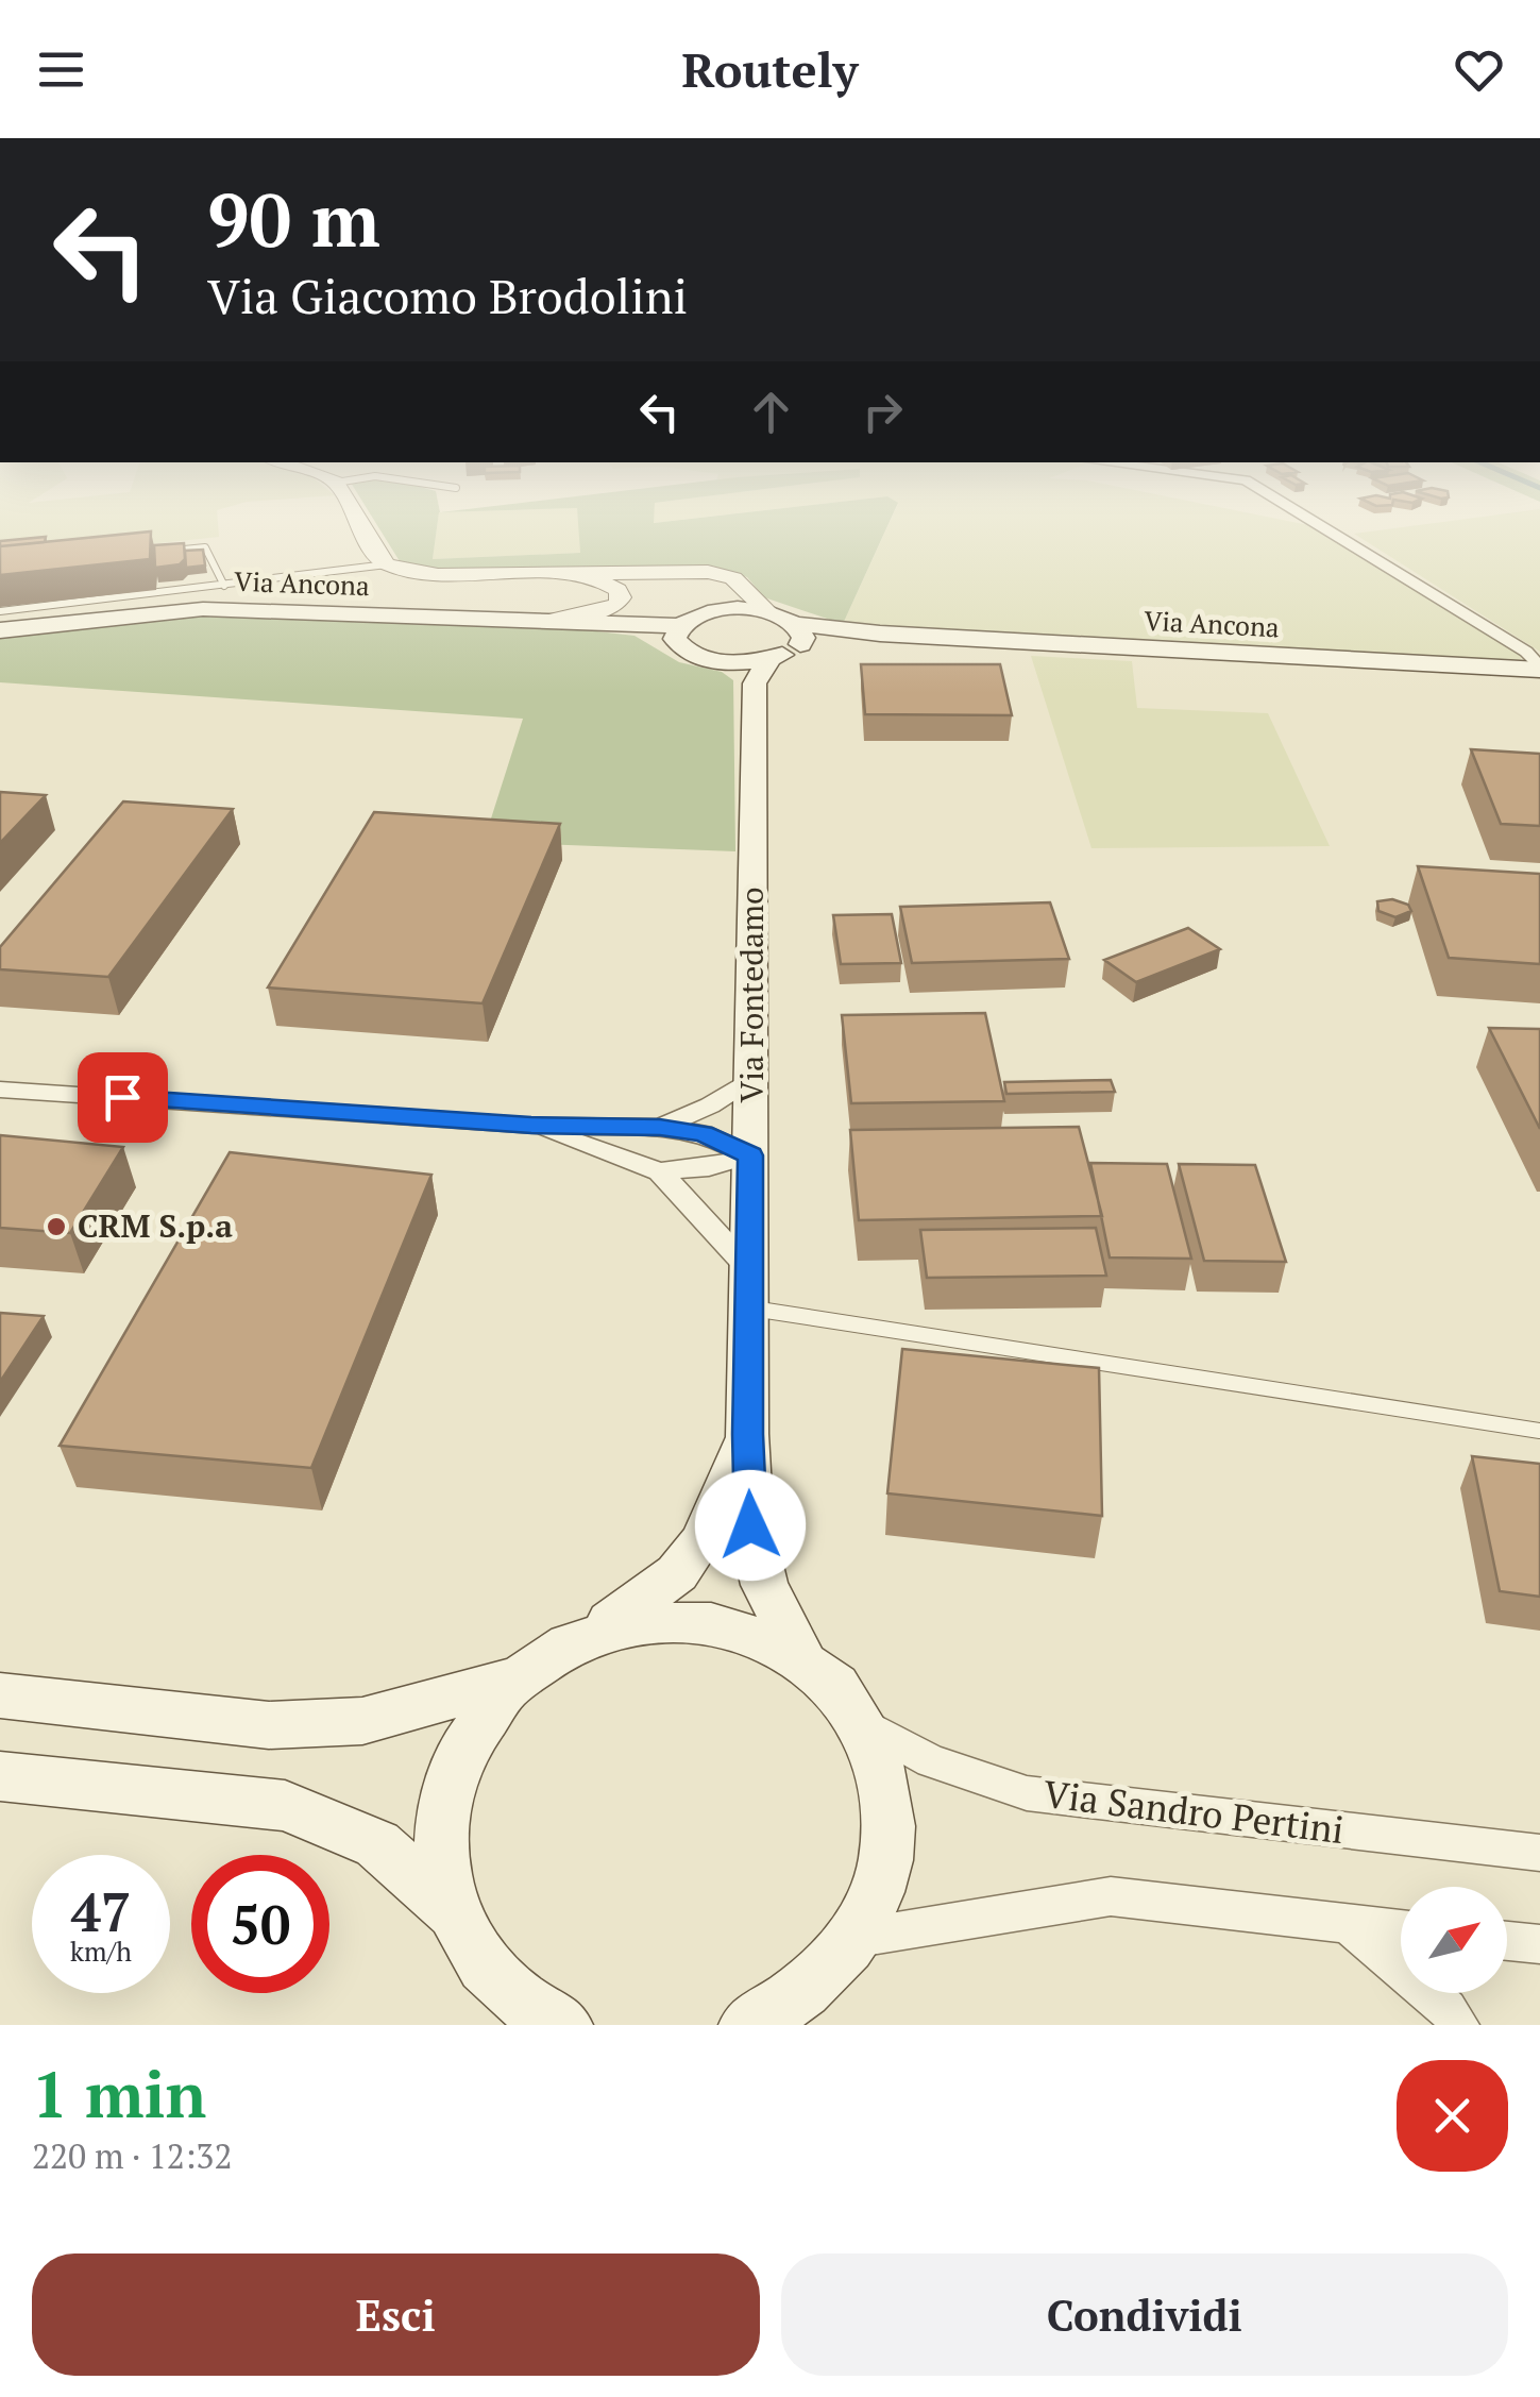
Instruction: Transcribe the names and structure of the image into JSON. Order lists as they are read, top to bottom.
{
  "streets": {
    "main road": ["Via Ancona", "Via Fontedamo"],
    "street": ["Via Sandro Pertini"]
  },
  "crossings": [
    ["Via Ancona", "Via Fontedamo"],
    ["Via Fontedamo", "Via Sandro Pertini"]
  ],
  "places": ["CRM S.p.a"],
  "north": "top right",
  "page": {
    "header": "Routely",
    "turn": ["90 m", "Via Giacomo Brodolini"],
    "speed": "47 km/h",
    "limit": "50",
    "heading": ["1 min", "220 m · 12:32"],
    "buttons": ["Esci", "Condividi"]
  }
}
